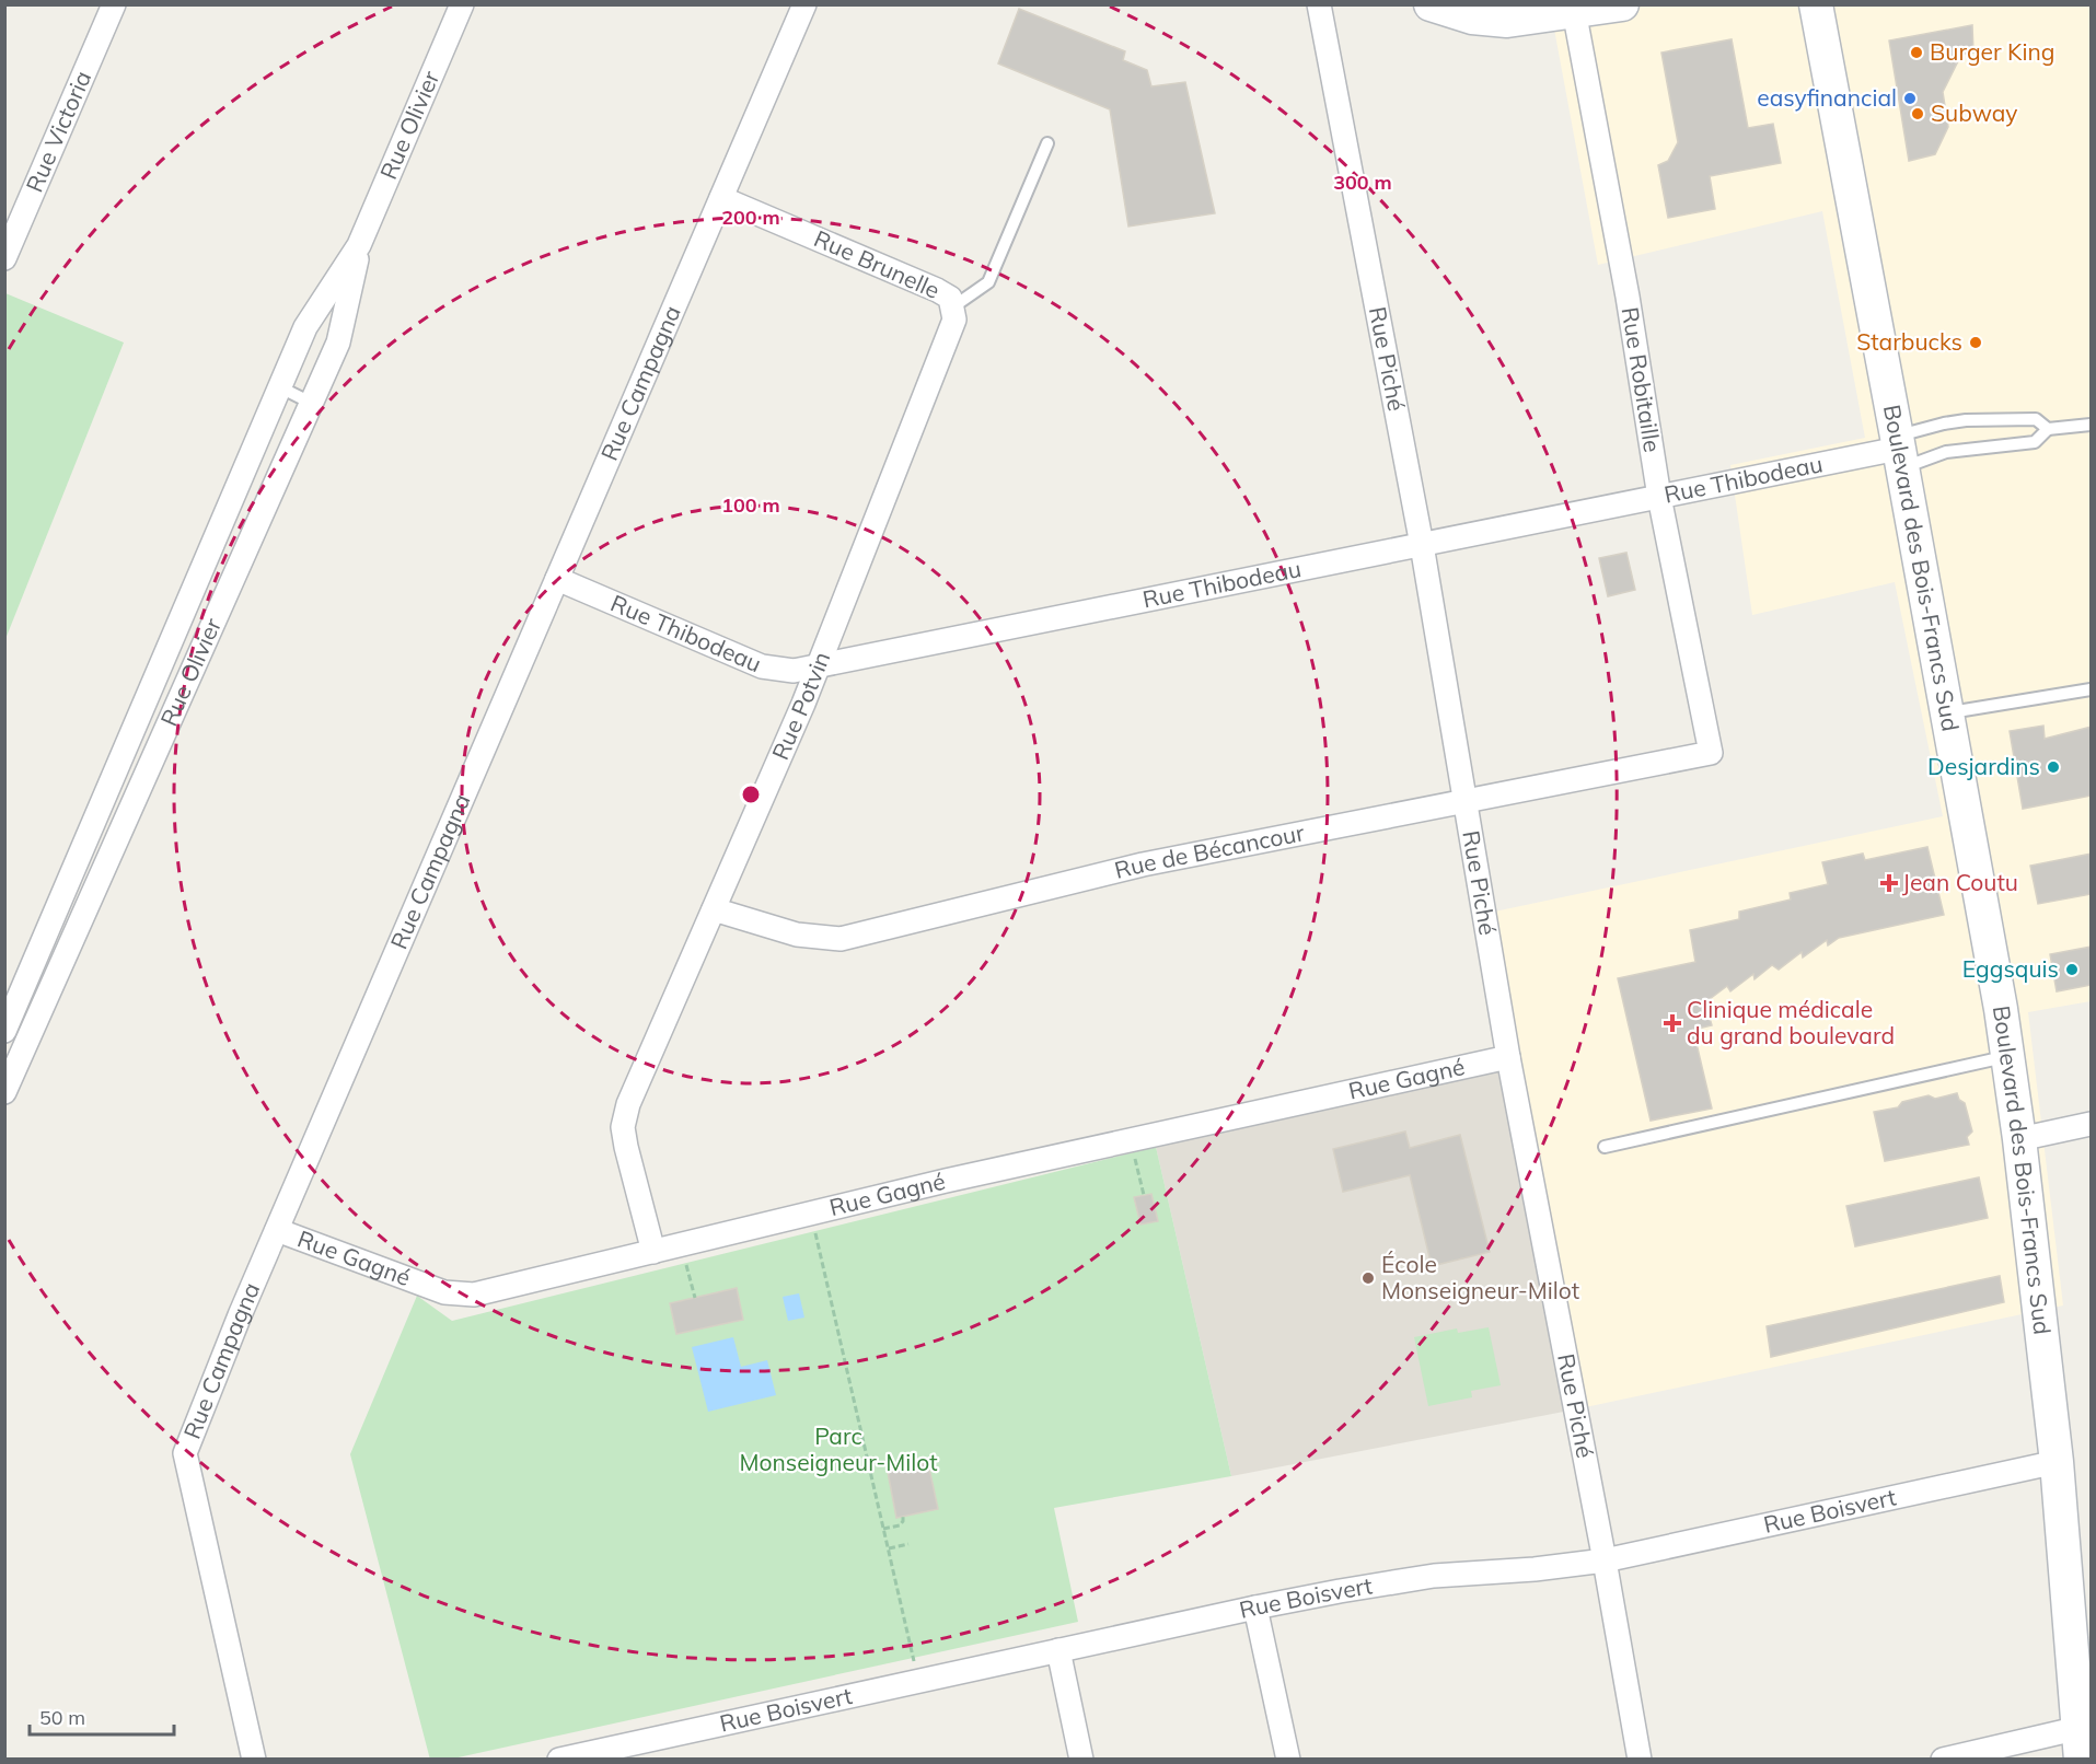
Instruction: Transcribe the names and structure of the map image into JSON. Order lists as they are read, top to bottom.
{
  "streets": {
    "street": [
      "Rue Olivier",
      "Rue Victoria",
      "Rue Brunelle",
      "Rue Piché",
      "Rue Robitaille",
      "Rue Campagna",
      "Rue Thibodeau",
      "Boulevard des Bois-Francs Sud",
      "Rue Potvin",
      "Rue de Bécancour",
      "Rue Gagné",
      "Rue Boisvert"
    ]
  },
  "crossings": [
    ["Rue Brunelle", "Rue Campagna"],
    ["Rue Brunelle", "Rue Potvin"],
    ["Rue Piché", "Rue Thibodeau"],
    ["Rue Piché", "Rue de Bécancour"],
    ["Rue Piché", "Rue Gagné"],
    ["Rue Piché", "Rue Boisvert"],
    ["Rue Robitaille", "Rue Thibodeau"],
    ["Rue Robitaille", "Rue de Bécancour"],
    ["Rue Campagna", "Rue Thibodeau"],
    ["Rue Campagna", "Rue Gagné"],
    ["Rue Thibodeau", "Boulevard des Bois-Francs Sud"],
    ["Rue Thibodeau", "Rue Potvin"],
    ["Boulevard des Bois-Francs Sud", "Rue Boisvert"],
    ["Rue Potvin", "Rue de Bécancour"],
    ["Rue Potvin", "Rue Gagné"]
  ],
  "parks": ["Parc Monseigneur-Milot"],
  "places": {
    "other": [
      "Burger King",
      "easyfinancial",
      "Subway",
      "Starbucks",
      "Desjardins",
      "Eggsquis",
      "École Monseigneur-Milot"
    ],
    "health": ["Jean Coutu", "Clinique médicale du grand boulevard"]
  },
  "scale_bar": "50 m",
  "rings": ["300 m", "200 m", "100 m"]
}
